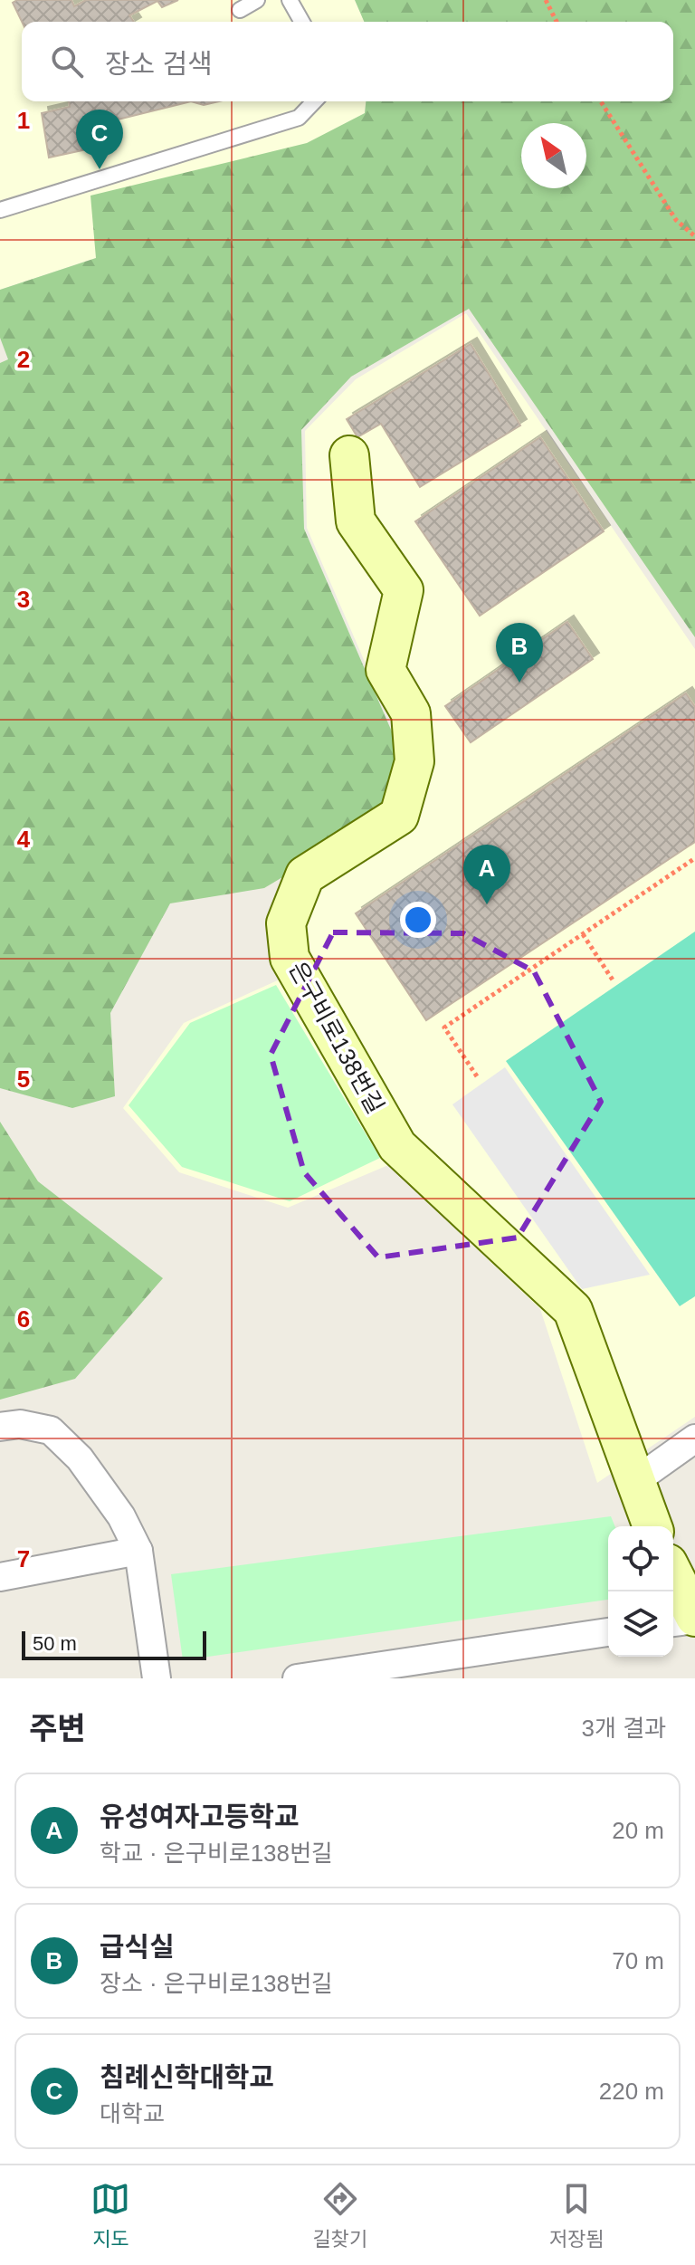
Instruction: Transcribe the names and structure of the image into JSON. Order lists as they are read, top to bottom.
{
  "streets": {
    "street": ["은구비로138번길"]
  },
  "scale_bar": "50 m",
  "north": "top left",
  "page": {
    "search": "장소 검색",
    "pins": ["C", "B", "A"],
    "scale": "50 m",
    "heading": ["주변", "3개 결과"],
    "list": [
      {
        "mark": "A",
        "name": "유성여자고등학교",
        "note": "학교 · 은구비로138번길",
        "value": "20 m"
      },
      {
        "mark": "B",
        "name": "급식실",
        "note": "장소 · 은구비로138번길",
        "value": "70 m"
      },
      {
        "mark": "C",
        "name": "침례신학대학교",
        "note": "대학교",
        "value": "220 m"
      }
    ],
    "nav": ["지도", "길찾기", "저장됨"]
  },
  "grid": {
    "rows": [
      "1",
      "2",
      "3",
      "4",
      "5",
      "6",
      "7"
    ]
  }
}
